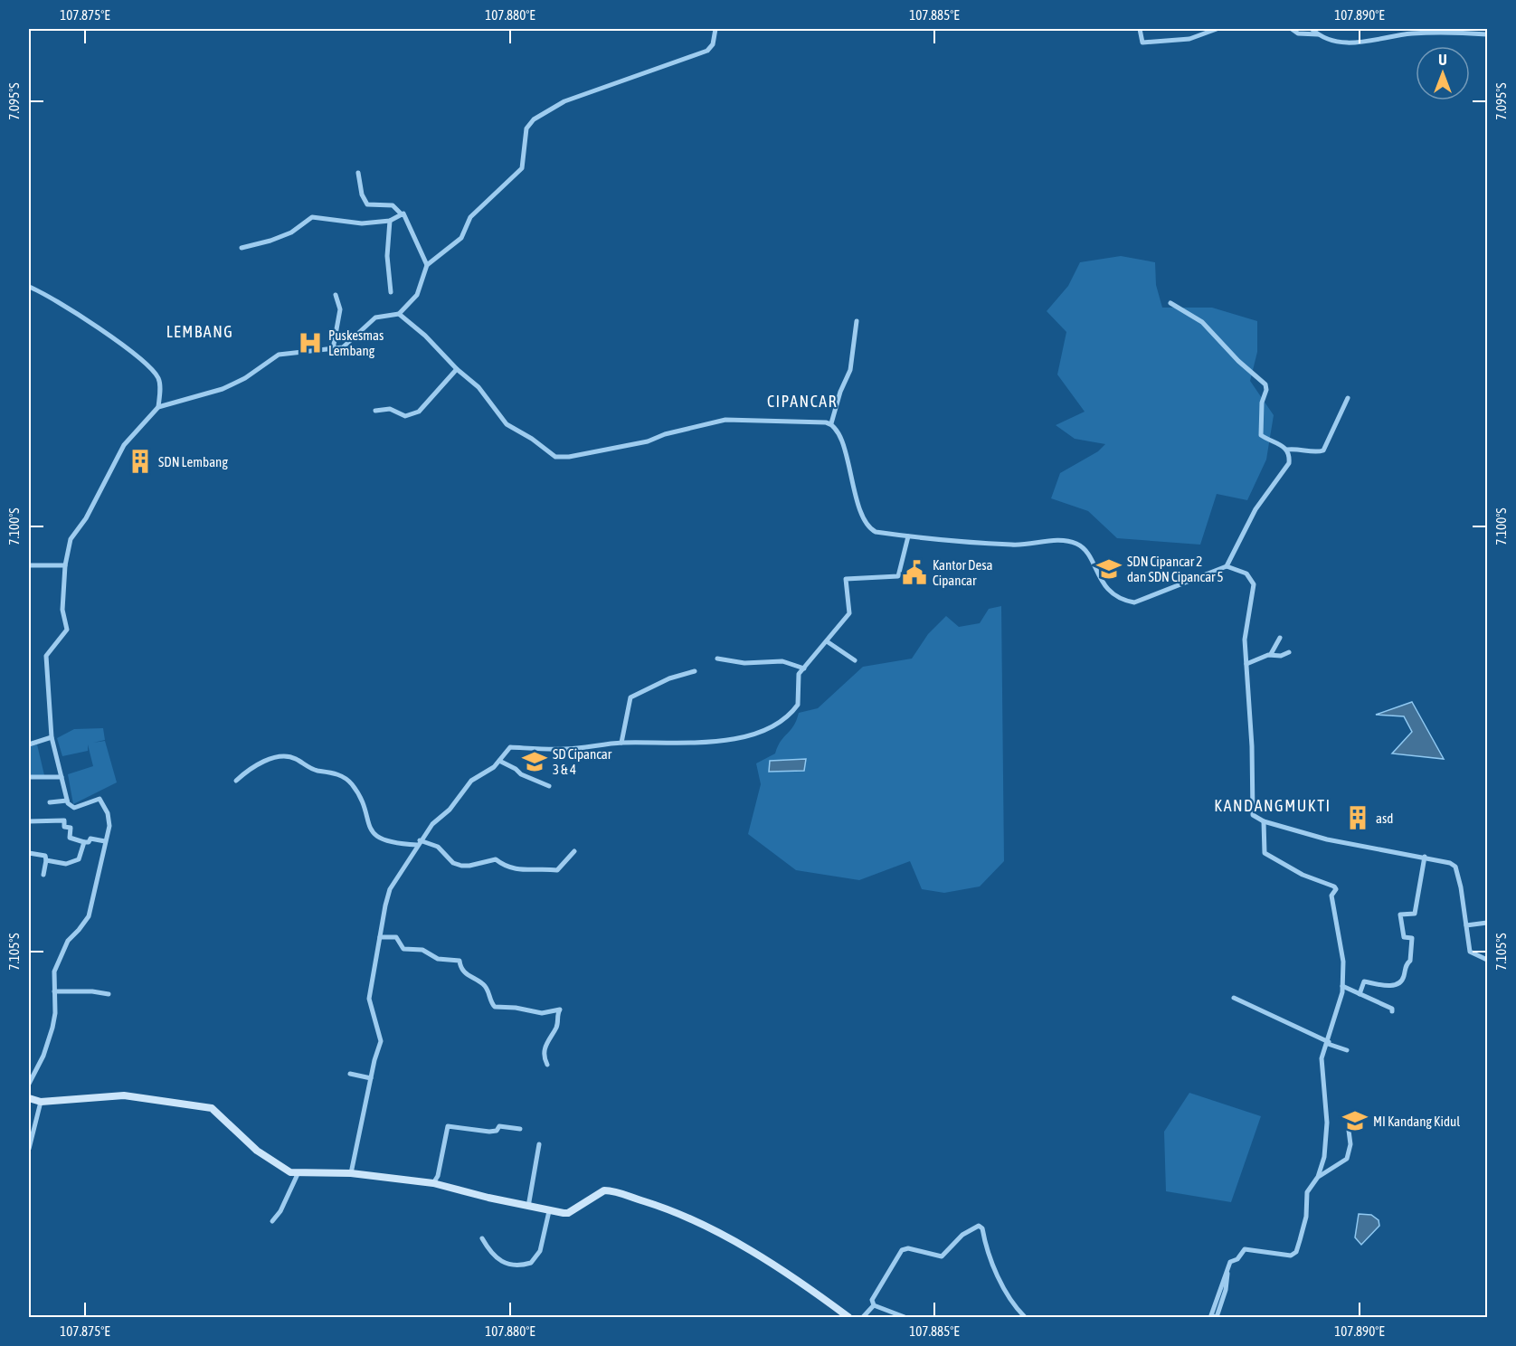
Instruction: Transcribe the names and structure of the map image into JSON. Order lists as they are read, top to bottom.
{
  "districts": ["LEMBANG", "CIPANCAR", "KANDANGMUKTI"],
  "places": {
    "hospital": ["Puskesmas Lembang"],
    "building": ["SDN Lembang", "asd"],
    "school or university": ["SDN Cipancar 2 dan SDN Cipancar 5", "SD Cipancar 3 & 4", "MI Kandang Kidul"],
    "public building": ["Kantor Desa Cipancar"]
  },
  "north": "top",
  "coordinates": [
    "107.875°E",
    "107.880°E",
    "107.885°E",
    "107.890°E",
    "7.095°S",
    "7.100°S",
    "7.105°S"
  ]
}
